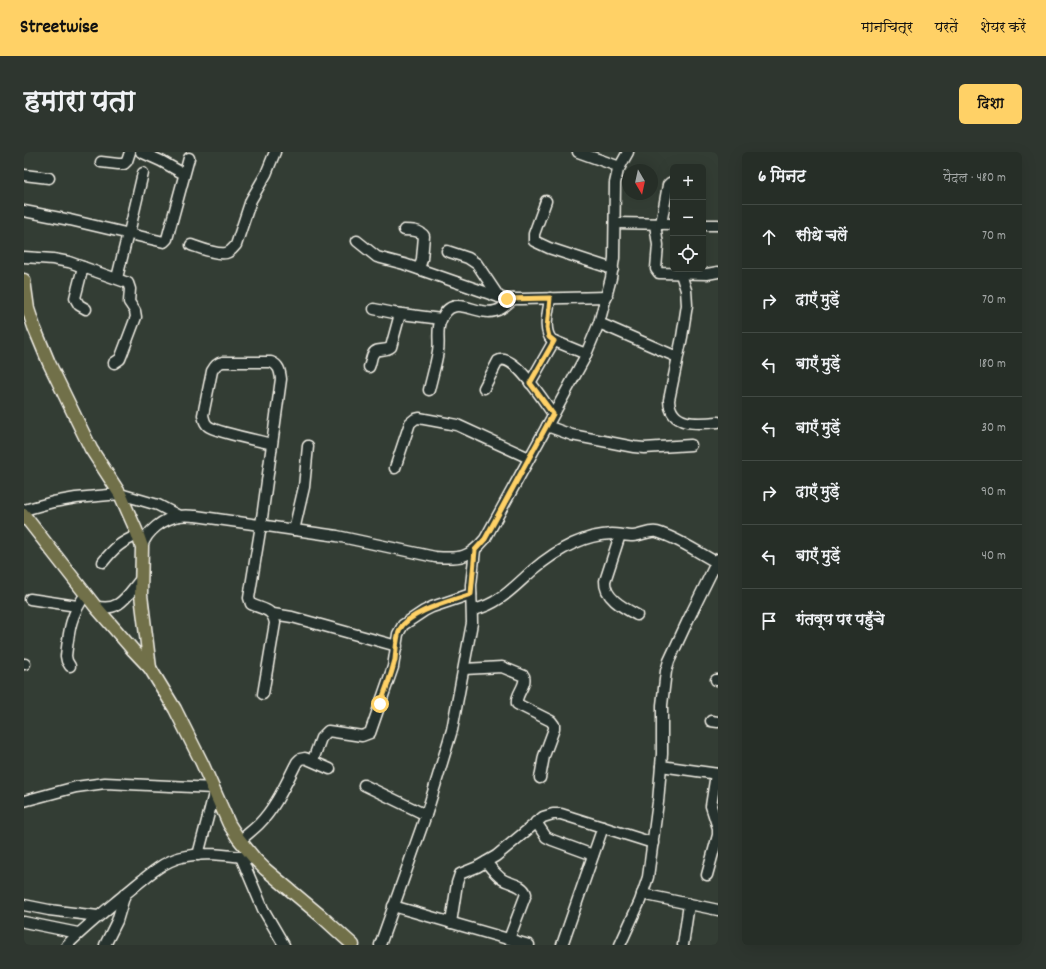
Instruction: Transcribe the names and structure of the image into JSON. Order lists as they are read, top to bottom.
{
  "north": "bottom",
  "page": {
    "header": "Streetwise",
    "nav": ["मानचित्र", "परतें", "शेयर करें"],
    "title": "हमारा पता",
    "buttons": "दिशा",
    "heading": ["6 मिनट", "पैदल · 480 m"],
    "map_buttons": ["+", "−"],
    "list": [
      ["सीधे चलें", "70 m"],
      ["दाएँ मुड़ें", "70 m"],
      ["बाएँ मुड़ें", "180 m"],
      ["बाएँ मुड़ें", "30 m"],
      ["दाएँ मुड़ें", "90 m"],
      ["बाएँ मुड़ें", "40 m"],
      "गंतव्य पर पहुँचे"
    ]
  }
}
